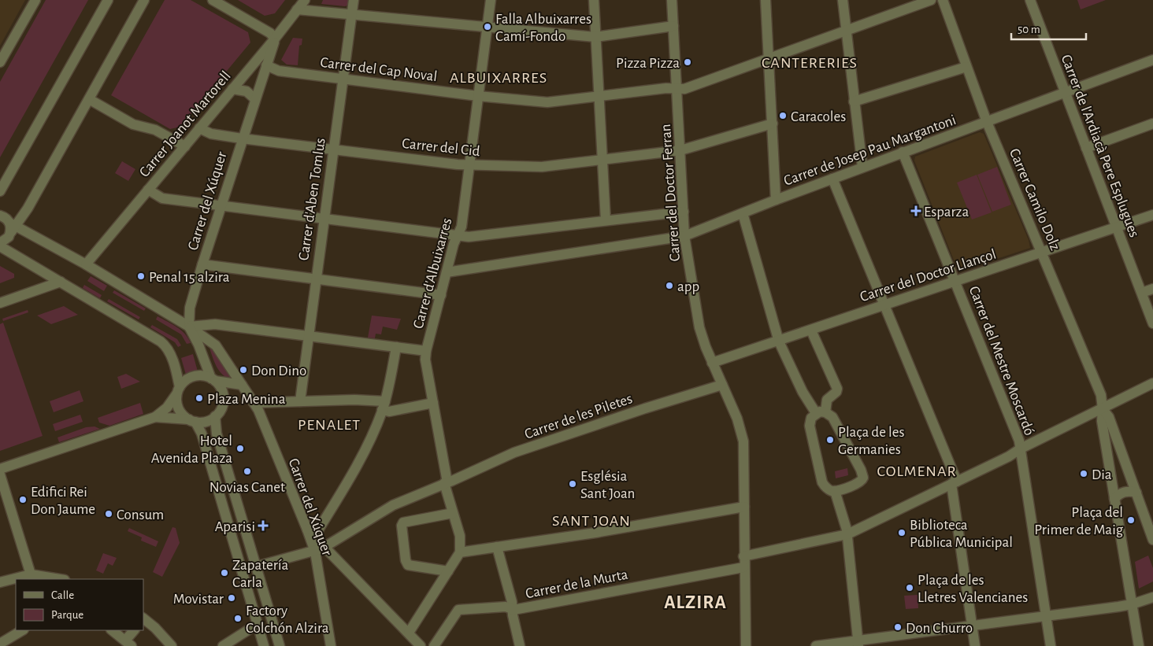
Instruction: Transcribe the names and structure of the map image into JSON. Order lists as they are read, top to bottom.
{
  "streets": {
    "street": [
      "Carrer del Cap Noval",
      "Carrer Joanot Martorell",
      "Carrer de l'Ardiacà Pere Esplugues",
      "Carrer del Cid",
      "Carrer de Josep Pau Margantoni",
      "Carrer del Doctor Ferran",
      "Carrer d'Aben Tomlus",
      "Carrer Camilo Dolz",
      "Carrer del Xúquer",
      "Carrer d'Albuixarres",
      "Carrer del Doctor Llançol",
      "Carrer del Mestre Moscardó",
      "Carrer de les Piletes",
      "Carrer de la Murta"
    ]
  },
  "crossings": [
    ["Carrer del Cap Noval", "Carrer del Doctor Ferran"],
    ["Carrer del Cap Noval", "Carrer d'Aben Tomlus"],
    ["Carrer del Cap Noval", "Carrer del Xúquer"],
    ["Carrer del Cap Noval", "Carrer d'Albuixarres"],
    ["Carrer Joanot Martorell", "Carrer del Cid"],
    ["Carrer Joanot Martorell", "Carrer del Xúquer"],
    ["Carrer de l'Ardiacà Pere Esplugues", "Carrer de Josep Pau Margantoni"],
    ["Carrer de l'Ardiacà Pere Esplugues", "Carrer del Doctor Llançol"],
    ["Carrer del Cid", "Carrer del Doctor Ferran"],
    ["Carrer del Cid", "Carrer d'Aben Tomlus"],
    ["Carrer del Cid", "Carrer del Xúquer"],
    ["Carrer del Cid", "Carrer d'Albuixarres"],
    ["Carrer de Josep Pau Margantoni", "Carrer del Doctor Ferran"],
    ["Carrer de Josep Pau Margantoni", "Carrer Camilo Dolz"],
    ["Carrer de Josep Pau Margantoni", "Carrer d'Albuixarres"],
    ["Carrer de Josep Pau Margantoni", "Carrer del Mestre Moscardó"],
    ["Carrer del Doctor Ferran", "Carrer del Doctor Llançol"],
    ["Carrer del Doctor Ferran", "Carrer de les Piletes"],
    ["Carrer del Doctor Ferran", "Carrer de la Murta"],
    ["Carrer Camilo Dolz", "Carrer del Doctor Llançol"],
    ["Carrer del Xúquer", "Carrer de les Piletes"],
    ["Carrer d'Albuixarres", "Carrer de les Piletes"],
    ["Carrer del Doctor Llançol", "Carrer del Mestre Moscardó"]
  ],
  "districts": [
    "CANTERERIES",
    "ALBUIXARRES",
    "PENALET",
    "COLMENAR",
    "SANT JOAN",
    "ALZIRA"
  ],
  "places": {
    "other": [
      "Falla Albuixarres Camí-Fondo",
      "Pizza Pizza",
      "Caracoles",
      "Penal 15 alzira",
      "app",
      "Don Dino",
      "Plaza Menina",
      "Plaça de les Germanies",
      "Hotel Avenida Plaza",
      "Novias Canet",
      "Dia",
      "Església Sant Joan",
      "Edifici Rei Don Jaume",
      "Consum",
      "Plaça del Primer de Maig",
      "Biblioteca Pública Municipal",
      "Zapatería Carla",
      "Plaça de les Lletres Valencianes",
      "Movistar",
      "Factory Colchón Alzira",
      "Don Churro"
    ],
    "health": ["Esparza", "Aparisi"]
  },
  "legend": ["Calle", "Parque"],
  "scale_bar": "50 m"
}
